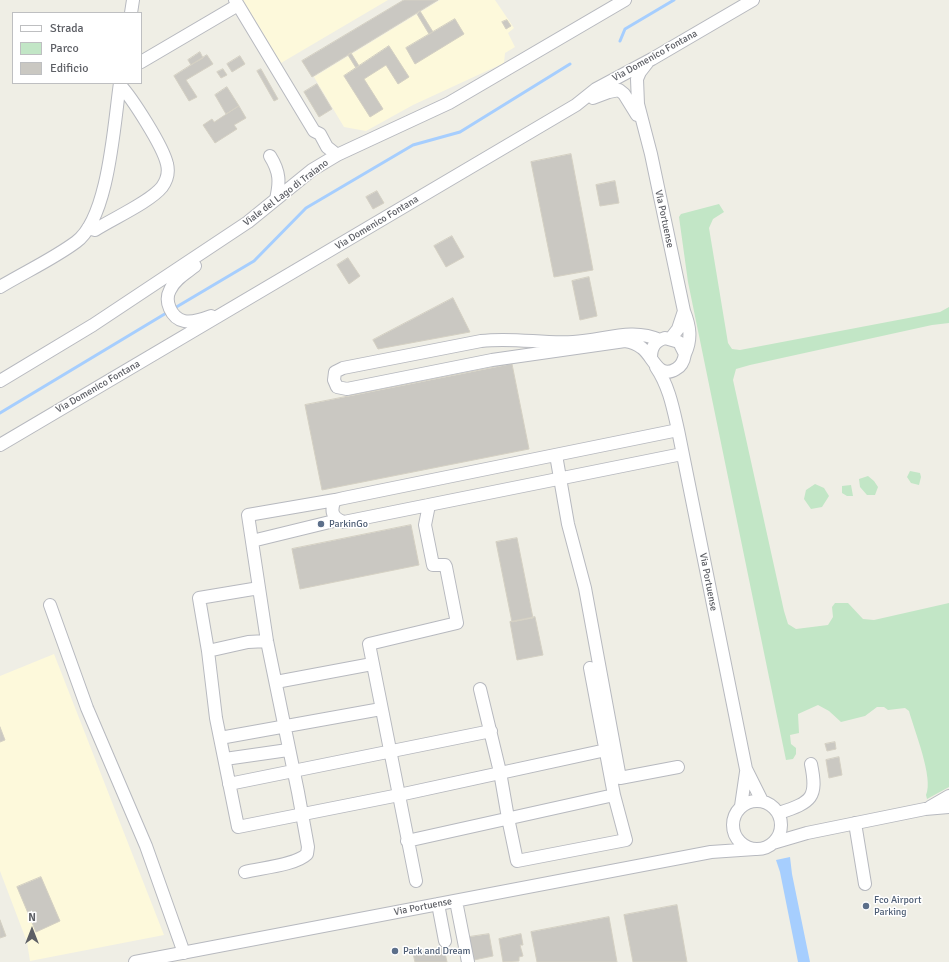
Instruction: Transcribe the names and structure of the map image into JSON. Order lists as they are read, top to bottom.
{
  "streets": {
    "street": ["Via Domenico Fontana", "Viale del Lago di Traiano", "Via Portuense"]
  },
  "crossings": [
    ["Via Domenico Fontana", "Via Portuense"]
  ],
  "places": ["ParkinGo", "Fco Airport Parking", "Park and Dream"],
  "legend": ["Strada", "Parco", "Edificio"],
  "north": "top"
}
